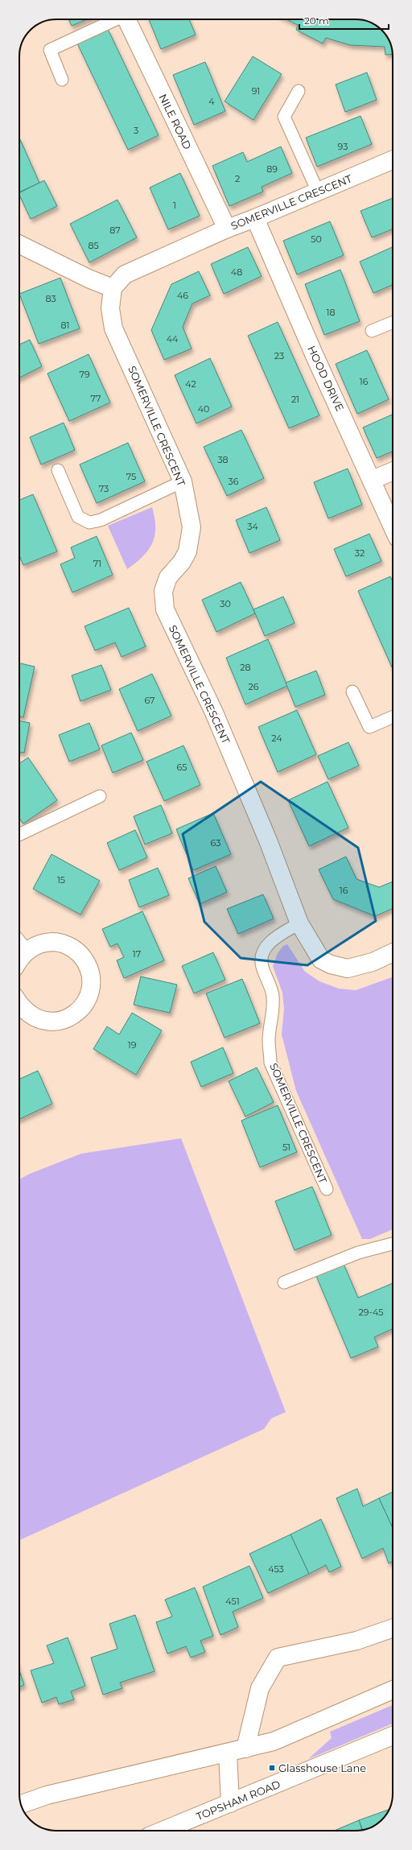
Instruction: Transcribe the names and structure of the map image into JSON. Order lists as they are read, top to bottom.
{
  "streets": {
    "street": [
      "NILE ROAD",
      "SOMERVILLE CRESCENT",
      "HOOD DRIVE",
      "TOPSHAM ROAD"
    ]
  },
  "crossings": [
    ["NILE ROAD", "SOMERVILLE CRESCENT"],
    ["SOMERVILLE CRESCENT", "HOOD DRIVE"]
  ],
  "places": {
    "transit": ["Glasshouse Lane"]
  },
  "house_numbers": [
    "91",
    "4",
    "3",
    "93",
    "89",
    "2",
    "1",
    "87",
    "50",
    "85",
    "48",
    "46",
    "83",
    "18",
    "81",
    "44",
    "23",
    "79",
    "16",
    "42",
    "77",
    "21",
    "40",
    "38",
    "75",
    "36",
    "73",
    "34",
    "32",
    "71",
    "30",
    "28",
    "26",
    "67",
    "24",
    "65",
    "63",
    "15",
    "16",
    "17",
    "19",
    "51",
    "29-45",
    "453",
    "451"
  ],
  "scale_bar": "20 m"
}
